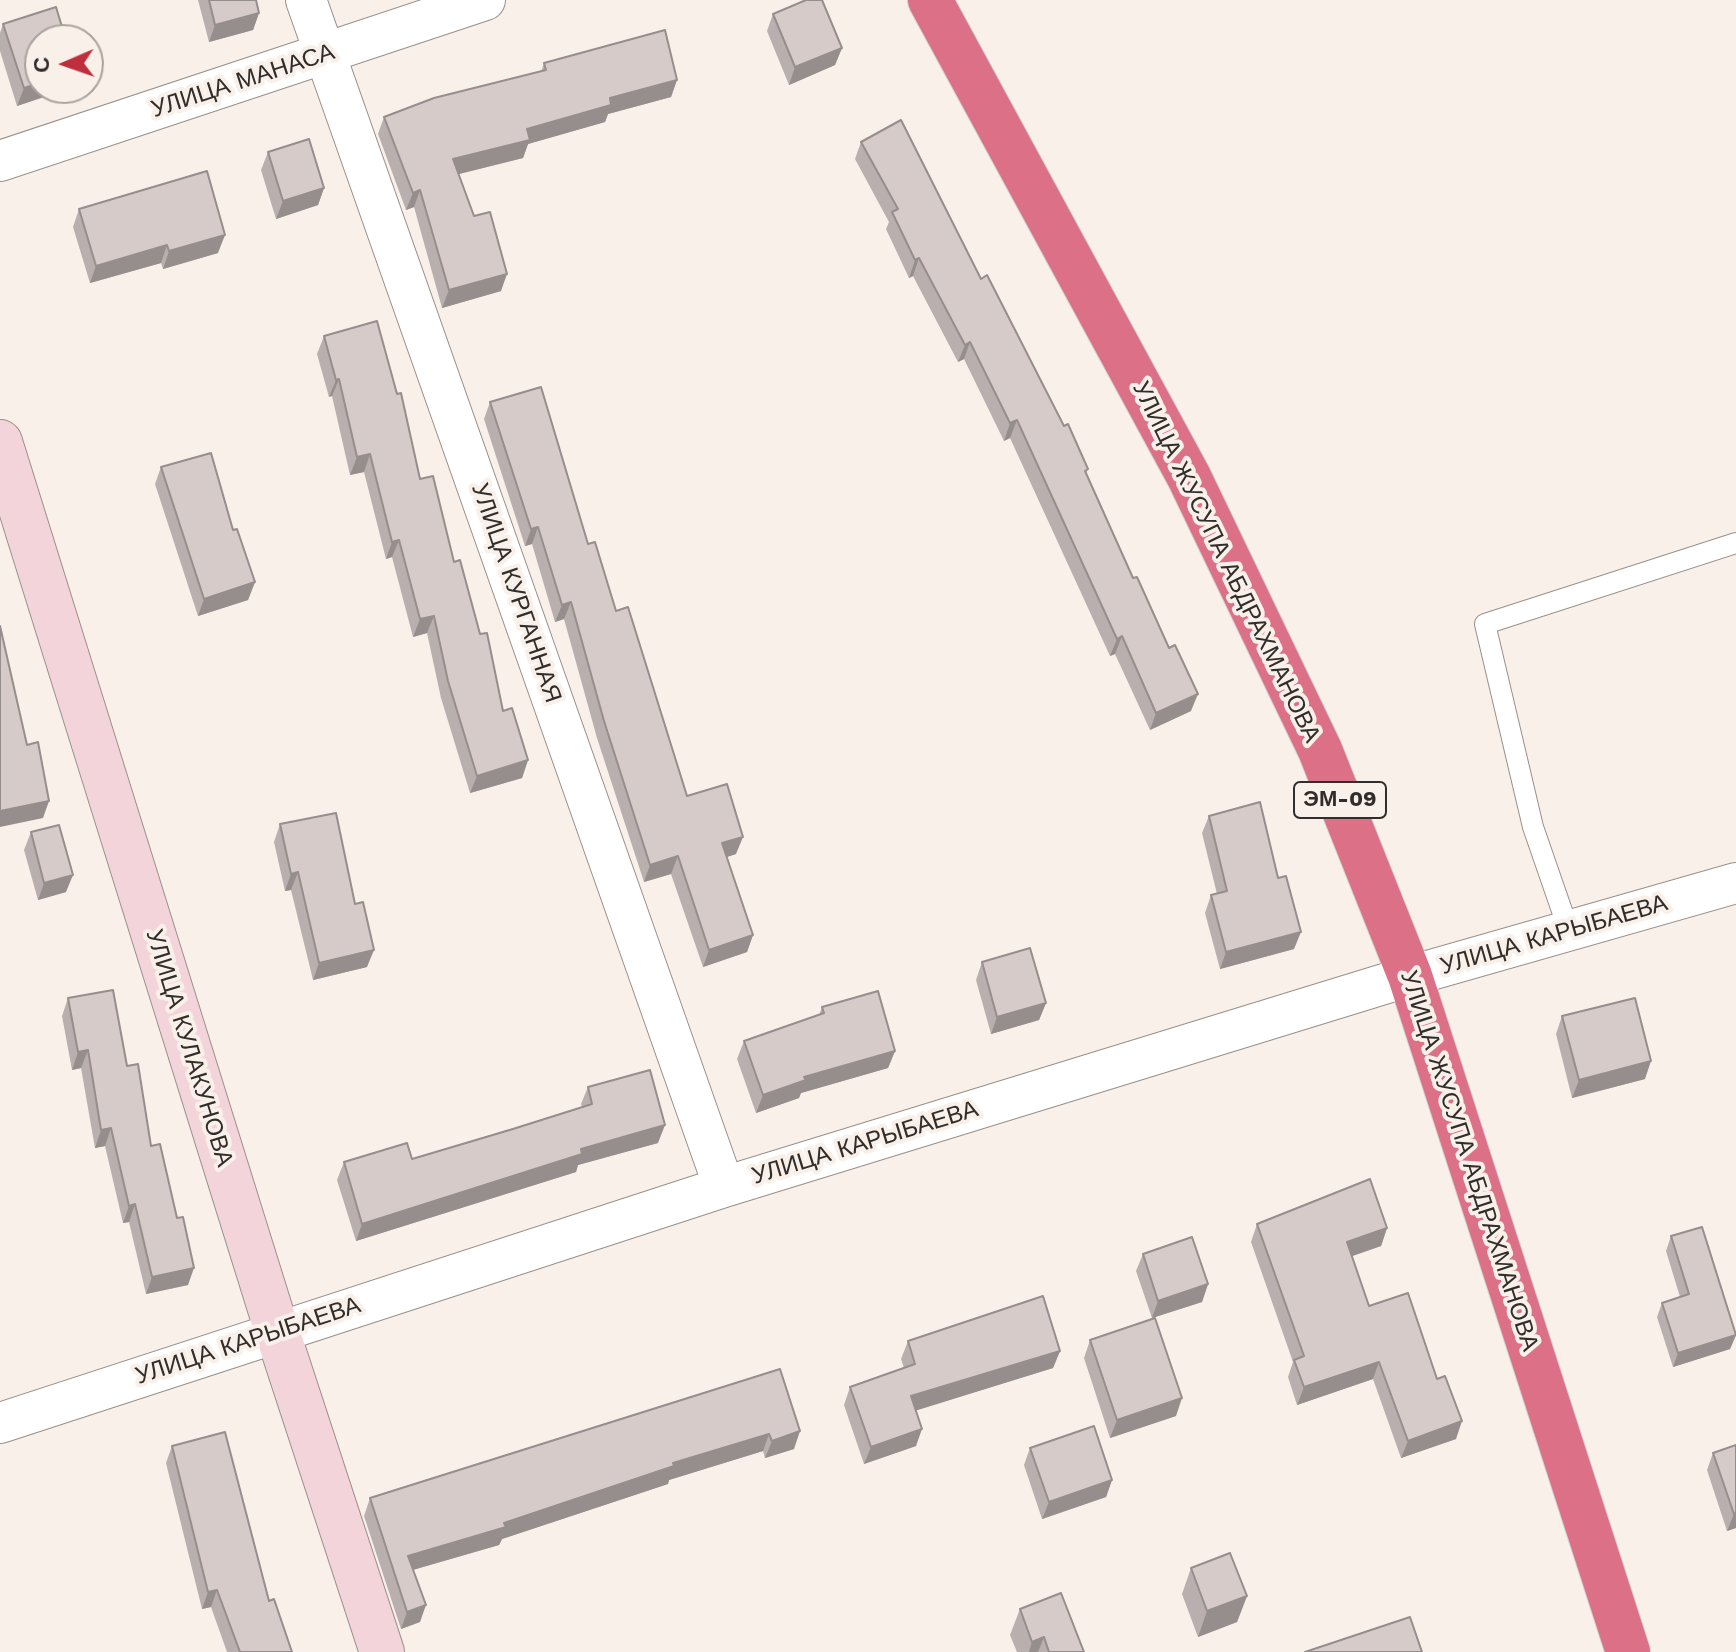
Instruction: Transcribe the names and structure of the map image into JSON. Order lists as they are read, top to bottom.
{
  "streets": {
    "highway": ["УЛИЦА ЖУСУПА АБДРАХМАНОВА", "ЭМ-09"],
    "street": [
      "УЛИЦА МАНАСА",
      "УЛИЦА КУРГАННАЯ",
      "УЛИЦА КАРЫБАЕВА",
      "УЛИЦА КУЛАКУНОВА"
    ]
  },
  "crossings": [
    ["УЛИЦА МАНАСА", "УЛИЦА КУРГАННАЯ"],
    ["УЛИЦА ЖУСУПА АБДРАХМАНОВА", "УЛИЦА КАРЫБАЕВА"],
    ["УЛИЦА КУРГАННАЯ", "УЛИЦА КАРЫБАЕВА"],
    ["УЛИЦА КАРЫБАЕВА", "УЛИЦА КУЛАКУНОВА"]
  ],
  "north": "left"
}
